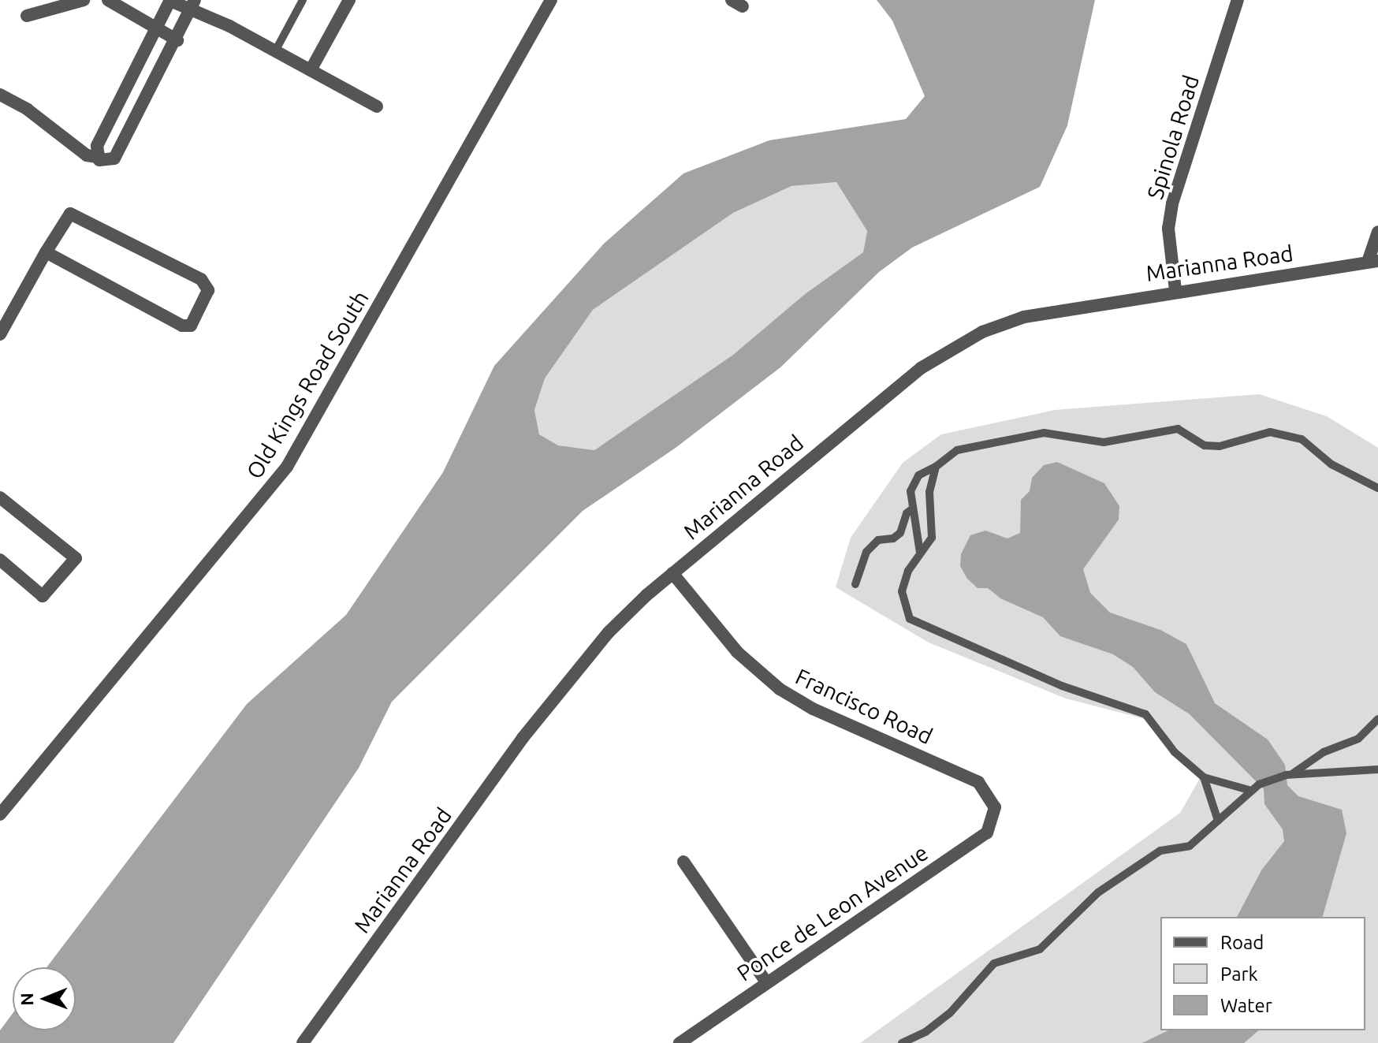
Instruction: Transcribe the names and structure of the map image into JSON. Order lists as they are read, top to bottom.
{
  "streets": {
    "street": [
      "Spinola Road",
      "Marianna Road",
      "Old Kings Road South",
      "Francisco Road",
      "Ponce de Leon Avenue"
    ]
  },
  "crossings": [
    ["Spinola Road", "Marianna Road"],
    ["Marianna Road", "Francisco Road"],
    ["Francisco Road", "Ponce de Leon Avenue"]
  ],
  "legend": ["Road", "Park", "Water"],
  "north": "left"
}
